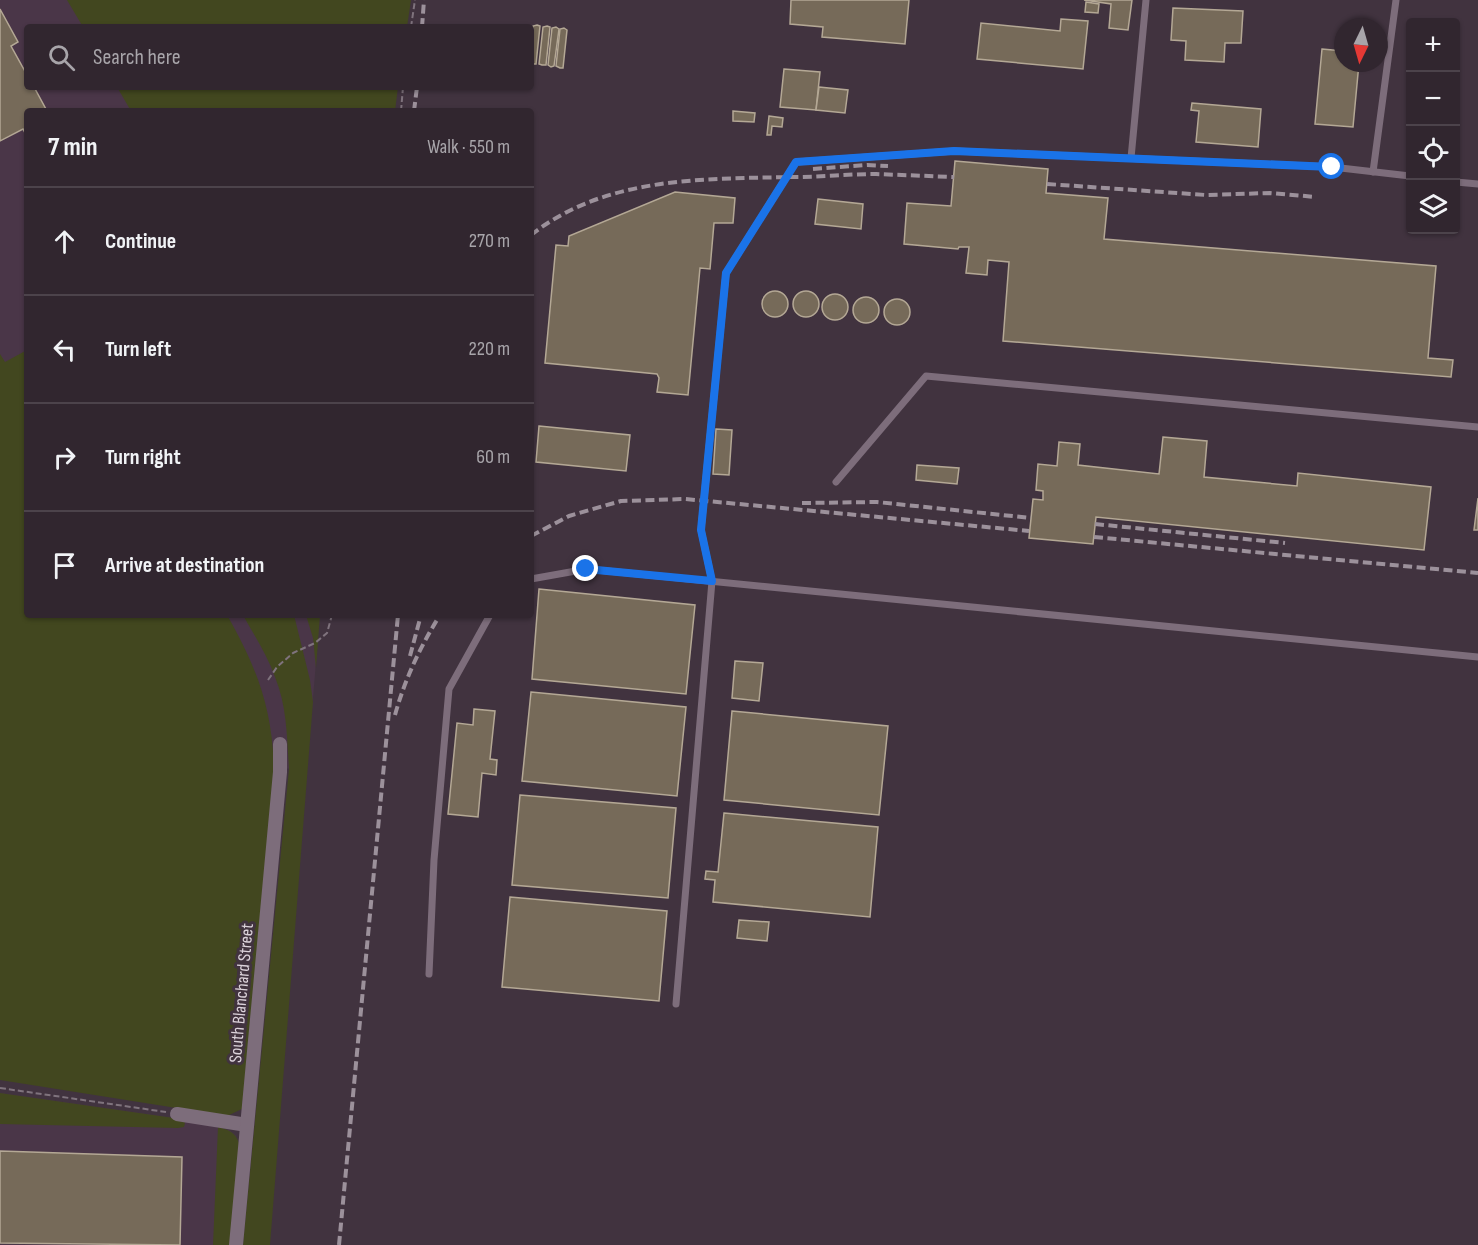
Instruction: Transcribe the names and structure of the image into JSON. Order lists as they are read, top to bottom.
{
  "streets": {
    "street": ["South Blanchard Street"]
  },
  "north": "bottom",
  "page": {
    "map_buttons": ["+", "−"],
    "search": "Search here",
    "heading": ["7 min", "Walk · 550 m"],
    "list": [
      ["Continue", "270 m"],
      ["Turn left", "220 m"],
      ["Turn right", "60 m"],
      "Arrive at destination"
    ]
  }
}
